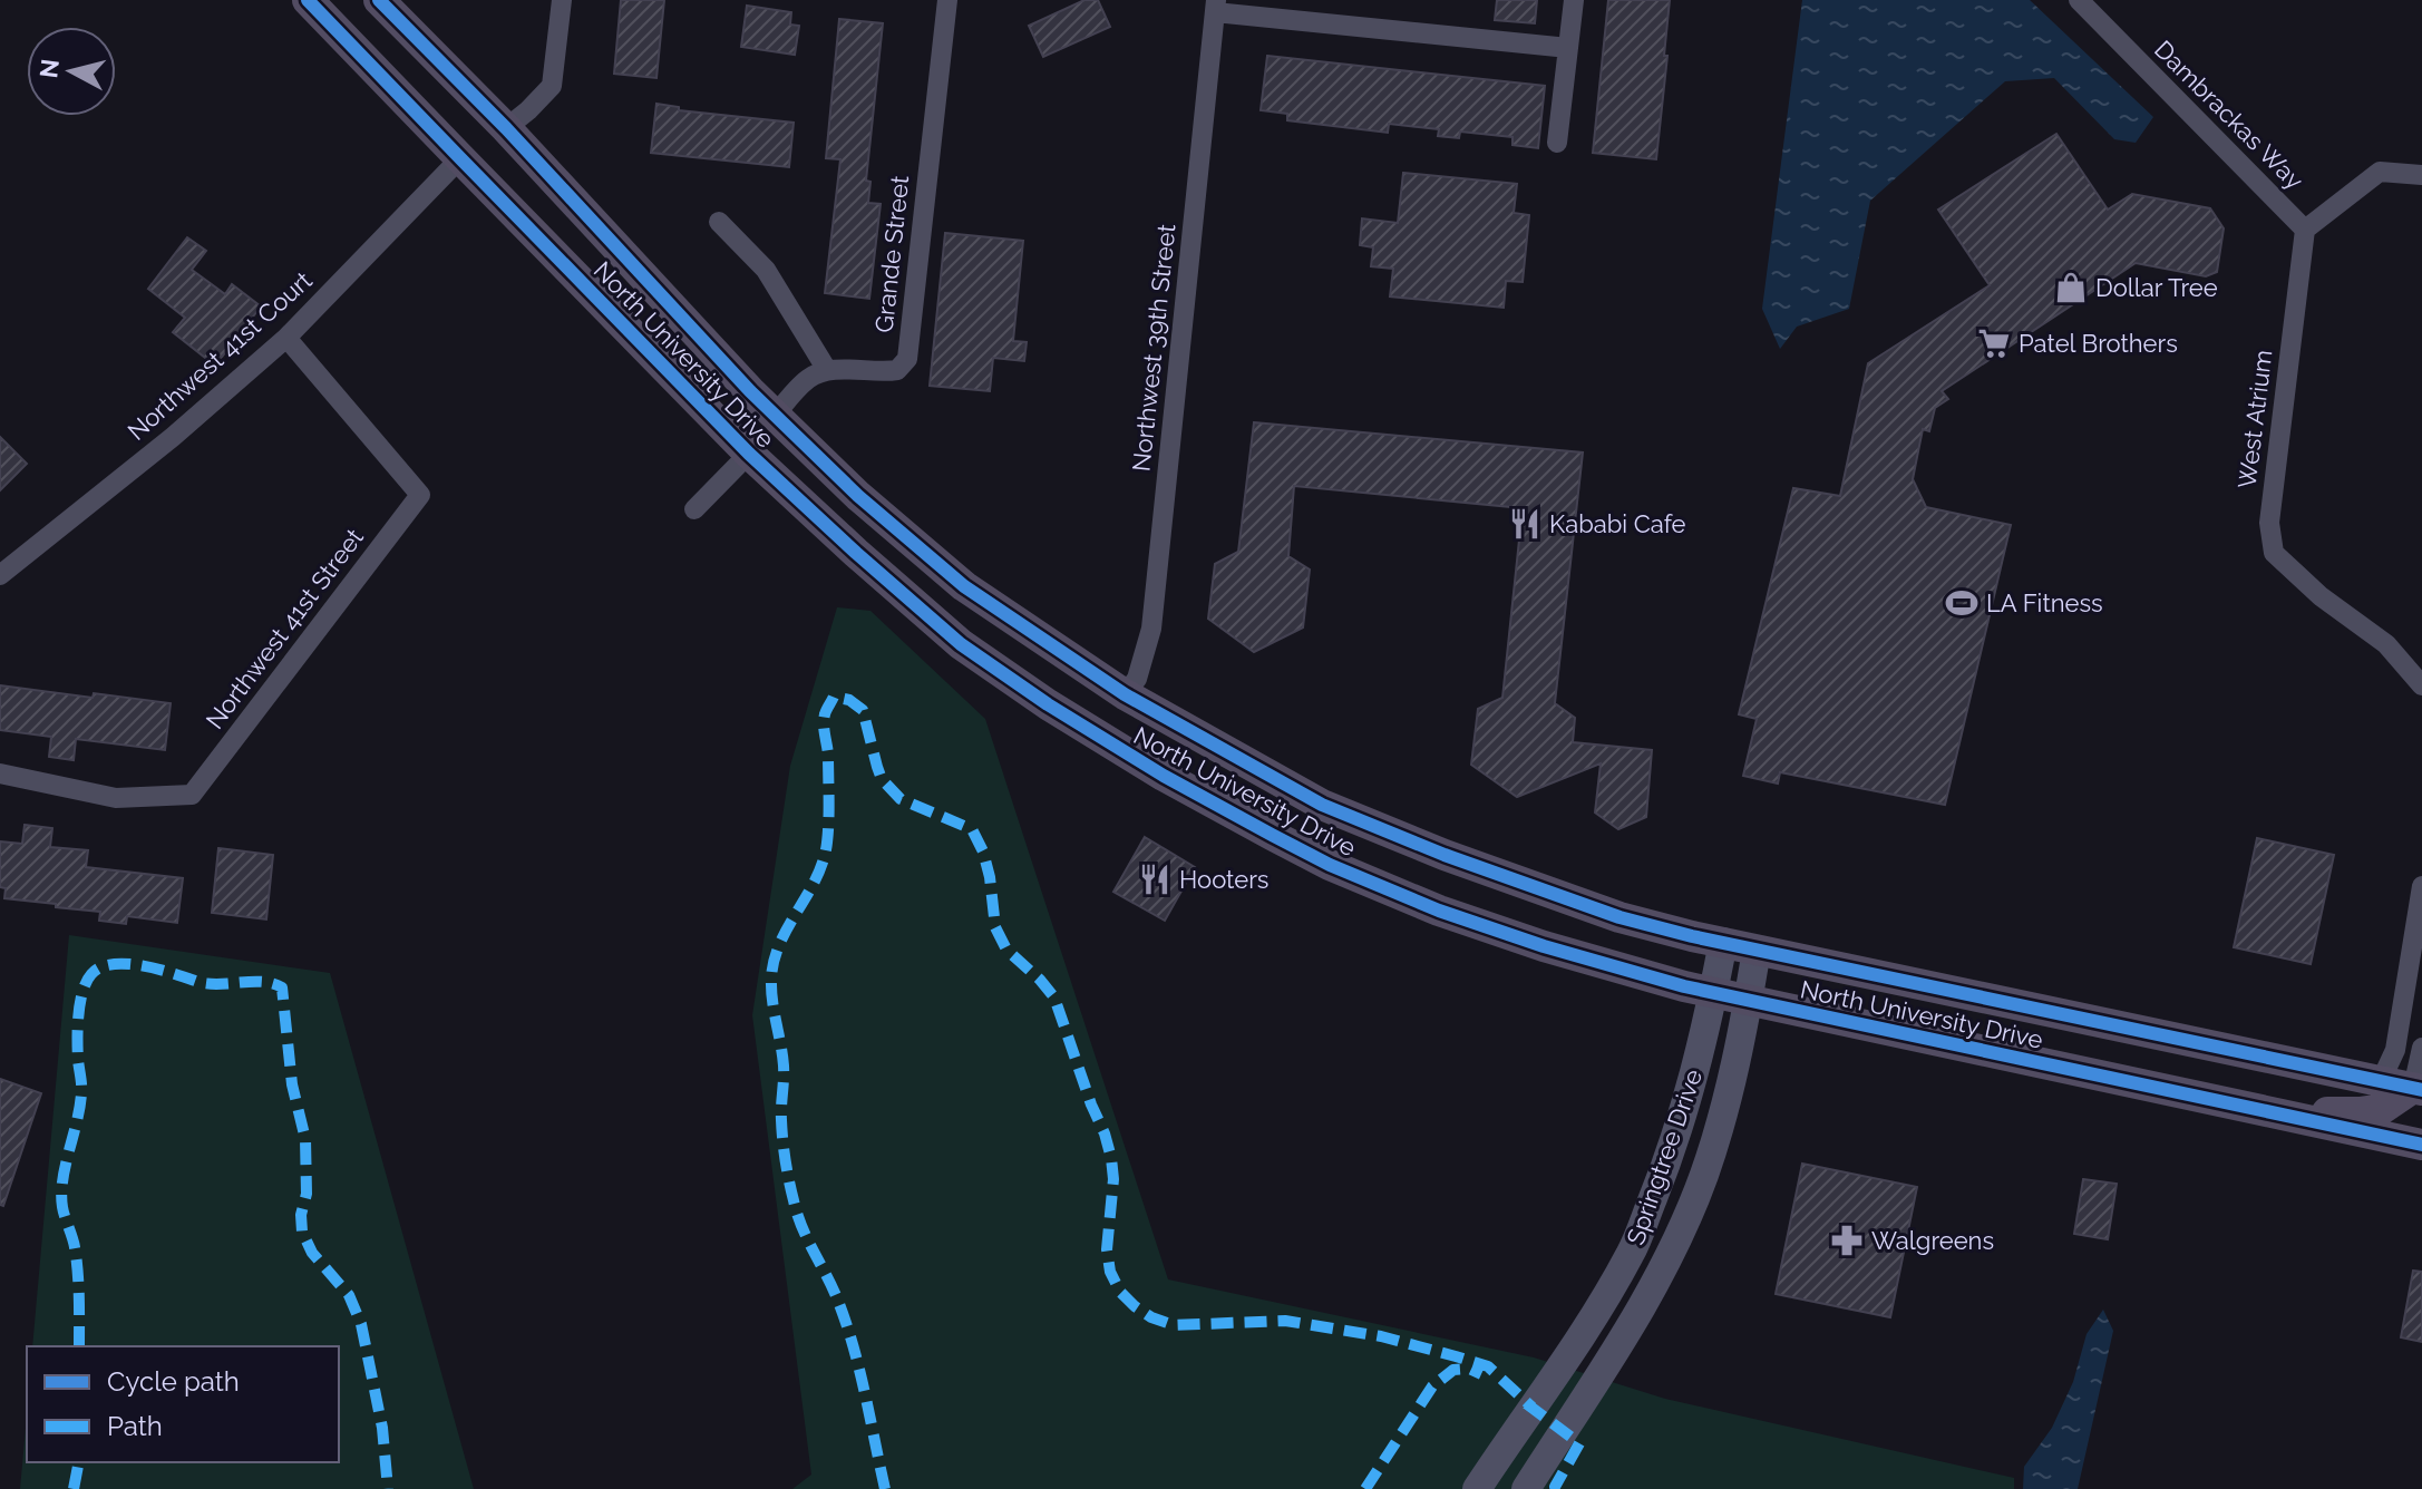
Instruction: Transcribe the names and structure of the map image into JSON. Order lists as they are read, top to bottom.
{
  "streets": {
    "main road": ["North University Drive"],
    "street": [
      "Dambrackas Way",
      "Grande Street",
      "Northwest 39th Street",
      "Northwest 41st Court",
      "West Atrium",
      "Northwest 41st Street",
      "Springtree Drive"
    ]
  },
  "crossings": [
    ["Dambrackas Way", "West Atrium"],
    ["Northwest 39th Street", "North University Drive"],
    ["North University Drive", "Northwest 41st Court"],
    ["North University Drive", "Springtree Drive"],
    ["Northwest 41st Court", "Northwest 41st Street"]
  ],
  "places": {
    "shop": ["Dollar Tree"],
    "supermarket": ["Patel Brothers"],
    "restaurant": ["Kababi Cafe", "Hooters"],
    "sports": ["LA Fitness"],
    "pharmacy": ["Walgreens"]
  },
  "legend": ["Cycle path", "Path"],
  "north": "left"
}
